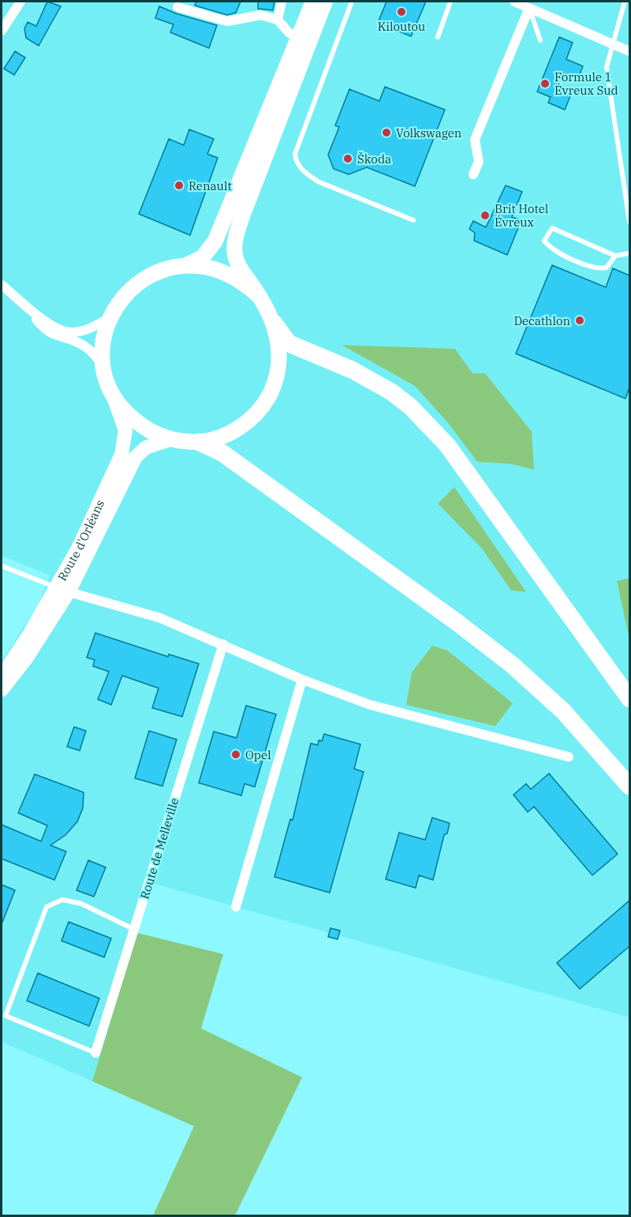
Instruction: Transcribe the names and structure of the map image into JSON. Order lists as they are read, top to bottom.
{
  "streets": {
    "main road": ["Route d'Orléans"],
    "street": ["Route de Melleville"]
  },
  "places": [
    "Kiloutou",
    "Formule 1 Évreux Sud",
    "Volkswagen",
    "Škoda",
    "Renault",
    "Brit Hotel Évreux",
    "Decathlon",
    "Opel"
  ]
}
